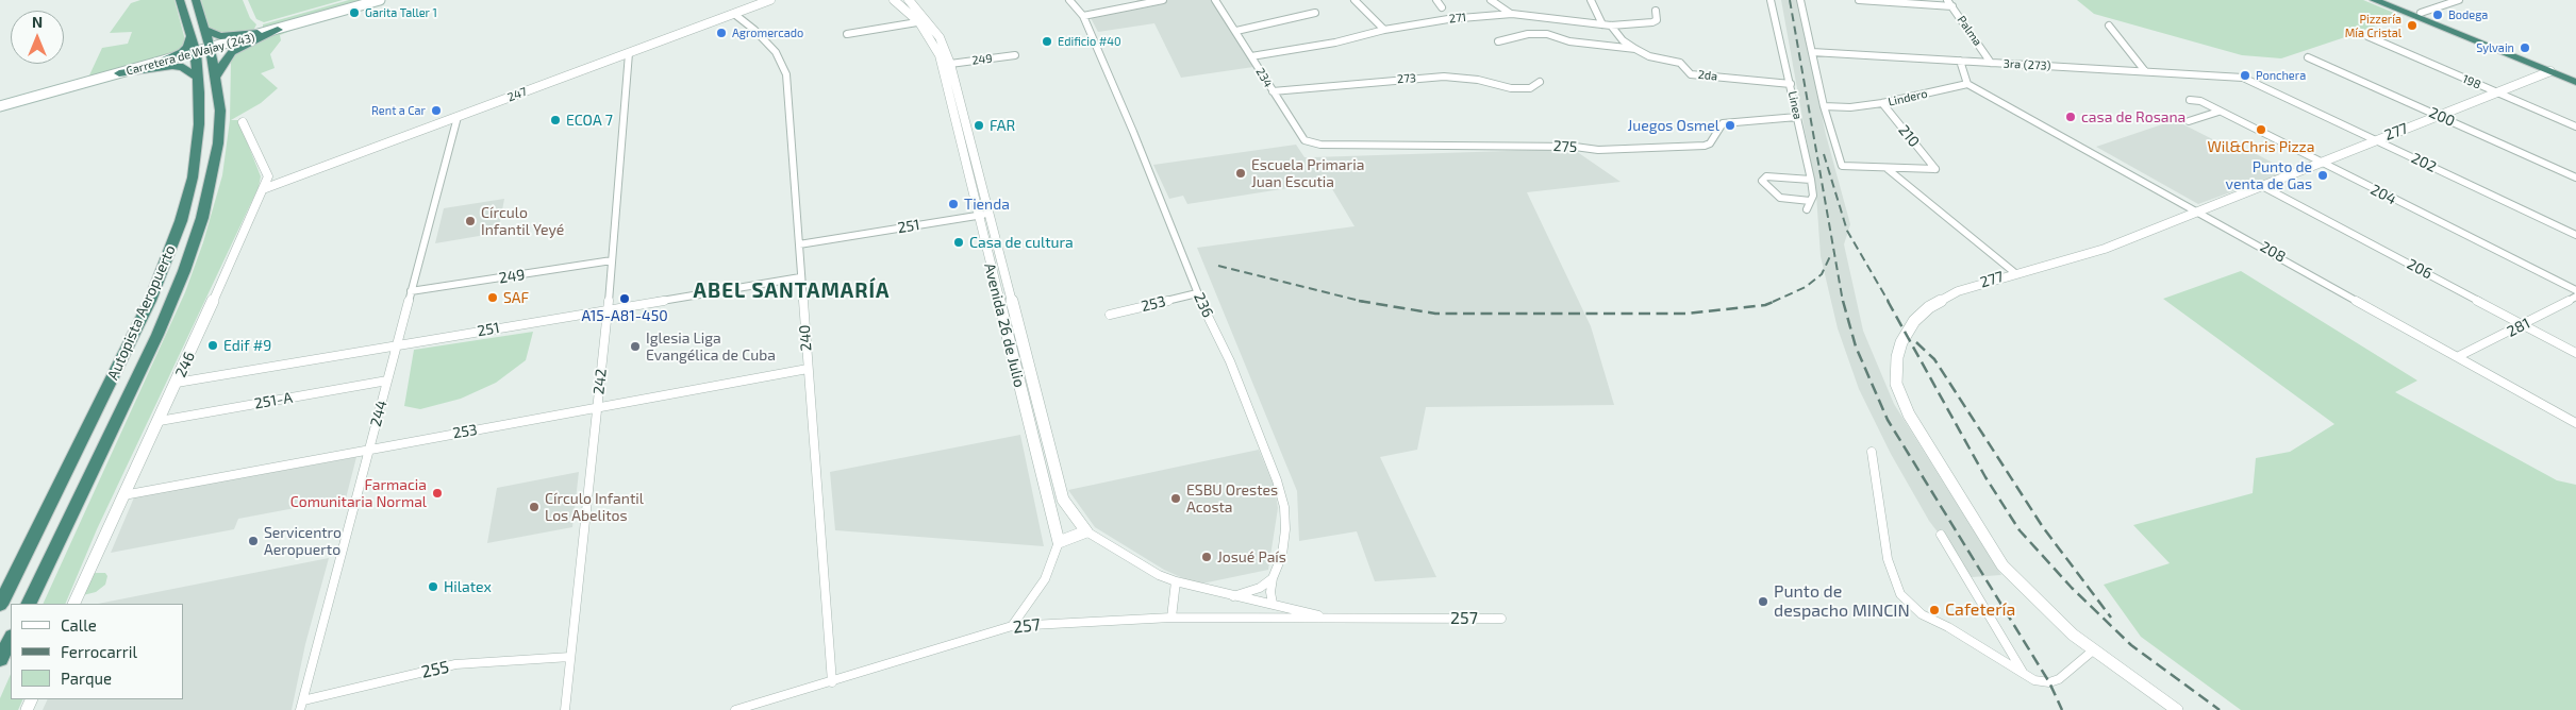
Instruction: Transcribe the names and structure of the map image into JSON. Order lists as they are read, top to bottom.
{
  "streets": {
    "highway": ["Autopista Aeropuerto"],
    "main road": ["Carretera de Wajay (243)"],
    "street": [
      "271",
      "Palma",
      "249",
      "3ra (273)",
      "2da",
      "234",
      "273",
      "198",
      "247",
      "Lindero",
      "Linea",
      "200",
      "277",
      "210",
      "275",
      "202",
      "204",
      "251",
      "208",
      "206",
      "253",
      "236",
      "Avenida 26 de Julio",
      "281",
      "240",
      "246",
      "242",
      "251-A",
      "244",
      "257",
      "255"
    ]
  },
  "crossings": [
    ["271", "2da"],
    ["271", "234"],
    ["Palma", "3ra (273)"],
    ["Carretera de Wajay (243)", "Autopista Aeropuerto"],
    ["249", "Avenida 26 de Julio"],
    ["249", "242"],
    ["249", "244"],
    ["3ra (273)", "Linea"],
    ["3ra (273)", "202"],
    ["2da", "Linea"],
    ["234", "273"],
    ["234", "275"],
    ["198", "277"],
    ["247", "240"],
    ["247", "246"],
    ["247", "242"],
    ["247", "244"],
    ["Lindero", "Linea"],
    ["Lindero", "210"],
    ["Lindero", "208"],
    ["Linea", "210"],
    ["Linea", "275"],
    ["200", "277"],
    ["277", "202"],
    ["277", "204"],
    ["277", "208"],
    ["277", "206"],
    ["251", "Avenida 26 de Julio"],
    ["251", "240"],
    ["251", "246"],
    ["251", "242"],
    ["251", "244"],
    ["208", "281"],
    ["206", "281"],
    ["253", "236"],
    ["253", "240"],
    ["253", "246"],
    ["253", "242"],
    ["253", "244"],
    ["Avenida 26 de Julio", "257"],
    ["240", "257"],
    ["246", "251-A"],
    ["242", "255"],
    ["251-A", "244"],
    ["244", "255"]
  ],
  "districts": ["ABEL SANTAMARÍA"],
  "places": [
    "Garita Taller 1",
    "Bodega",
    "Pizzería Mía Cristal",
    "Agromercado",
    "Edificio #40",
    "Sylvain",
    "Ponchera",
    "Rent a Car",
    "casa de Rosana",
    "ECOA 7",
    "FAR",
    "Juegos Osmel",
    "Wil&Chris Pizza",
    "Escuela Primaria Juan Escutia",
    "Punto de venta de Gas",
    "Tienda",
    "Círculo Infantil Yeyé",
    "Casa de cultura",
    "SAF",
    "A15-A81-450",
    "Edif #9",
    "Iglesia Liga Evangélica de Cuba",
    "Farmacia Comunitaria Normal",
    "ESBU Orestes Acosta",
    "Círculo Infantil Los Abelitos",
    "Servicentro Aeropuerto",
    "Josué País",
    "Hilatex",
    "Punto de despacho MINCIN",
    "Cafetería"
  ],
  "legend": ["Calle", "Ferrocarril", "Parque"],
  "north": "top"
}
